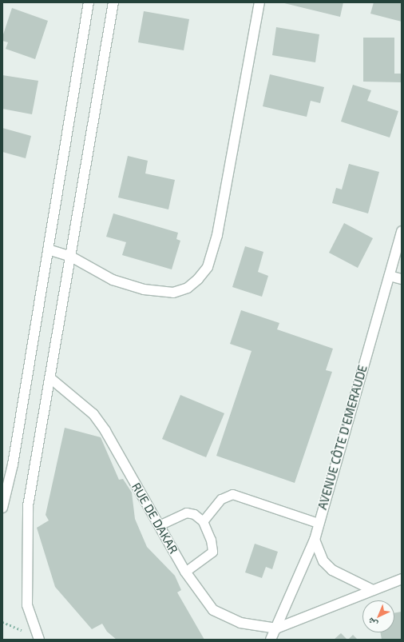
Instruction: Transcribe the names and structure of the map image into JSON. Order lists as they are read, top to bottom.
{
  "streets": {
    "street": ["AVENUE CÔTE D'EMERAUDE", "RUE DE DAKAR"]
  },
  "crossings": [
    ["AVENUE CÔTE D'EMERAUDE", "RUE DE DAKAR"]
  ],
  "north": "bottom left"
}
